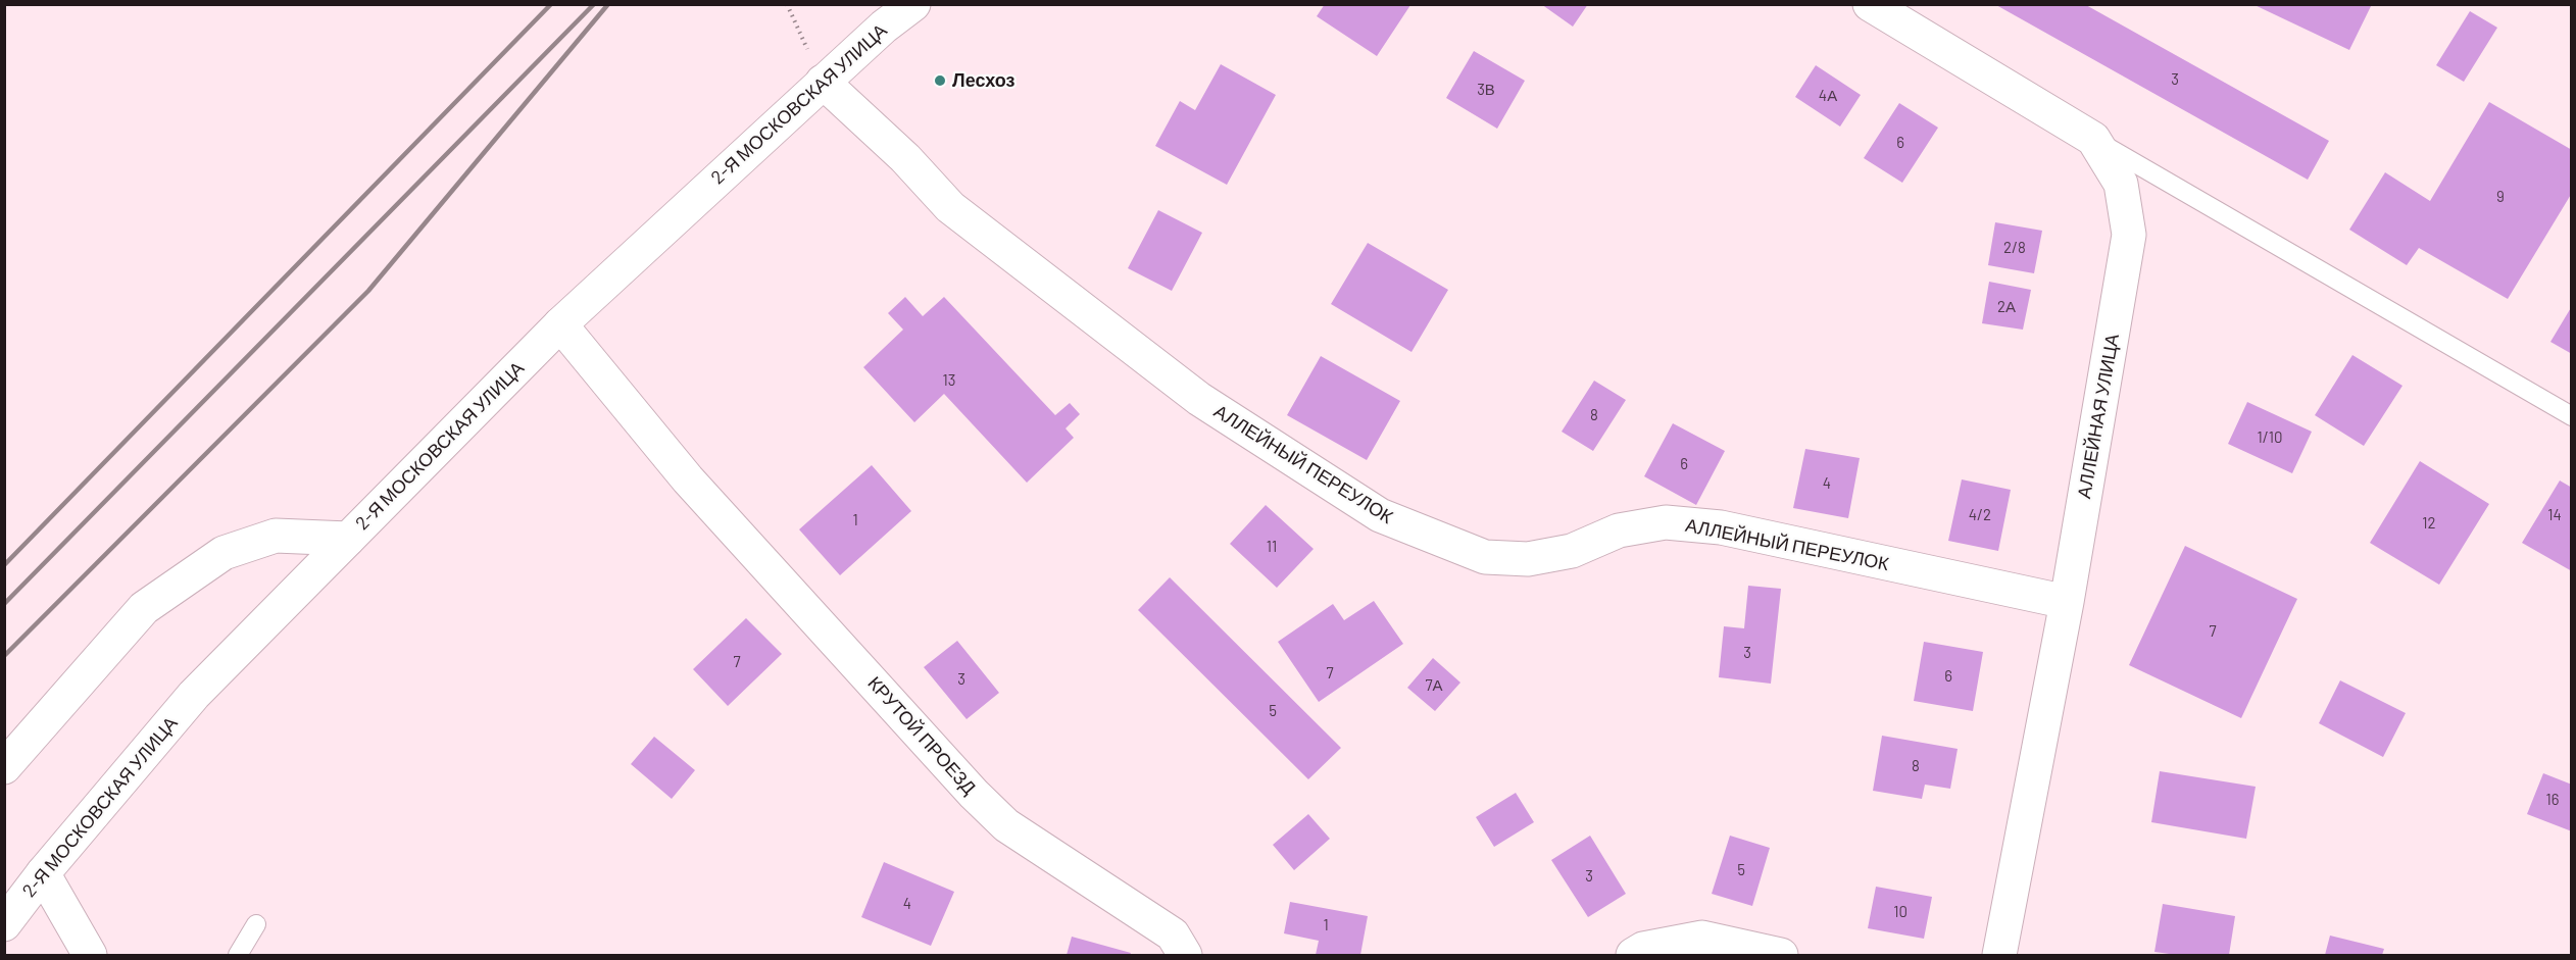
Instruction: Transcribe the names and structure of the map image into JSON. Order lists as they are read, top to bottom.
{
  "streets": {
    "street": [
      "2-Я МОСКОВСКАЯ УЛИЦА",
      "АЛЛЕЙНАЯ УЛИЦА",
      "АЛЛЕЙНЫЙ ПЕРЕУЛОК",
      "КРУТОЙ ПРОЕЗД"
    ]
  },
  "crossings": [
    ["2-Я МОСКОВСКАЯ УЛИЦА", "АЛЛЕЙНЫЙ ПЕРЕУЛОК"],
    ["2-Я МОСКОВСКАЯ УЛИЦА", "КРУТОЙ ПРОЕЗД"],
    ["АЛЛЕЙНАЯ УЛИЦА", "АЛЛЕЙНЫЙ ПЕРЕУЛОК"]
  ],
  "places": ["Лесхоз"],
  "house_numbers": [
    "3",
    "3В",
    "4А",
    "6",
    "9",
    "2/8",
    "2А",
    "13",
    "8",
    "1/10",
    "6",
    "4",
    "4/2",
    "14",
    "1",
    "12",
    "11",
    "7",
    "3",
    "7",
    "7",
    "6",
    "3",
    "7А",
    "5",
    "8",
    "16",
    "5",
    "3",
    "4",
    "10",
    "1"
  ]
}
